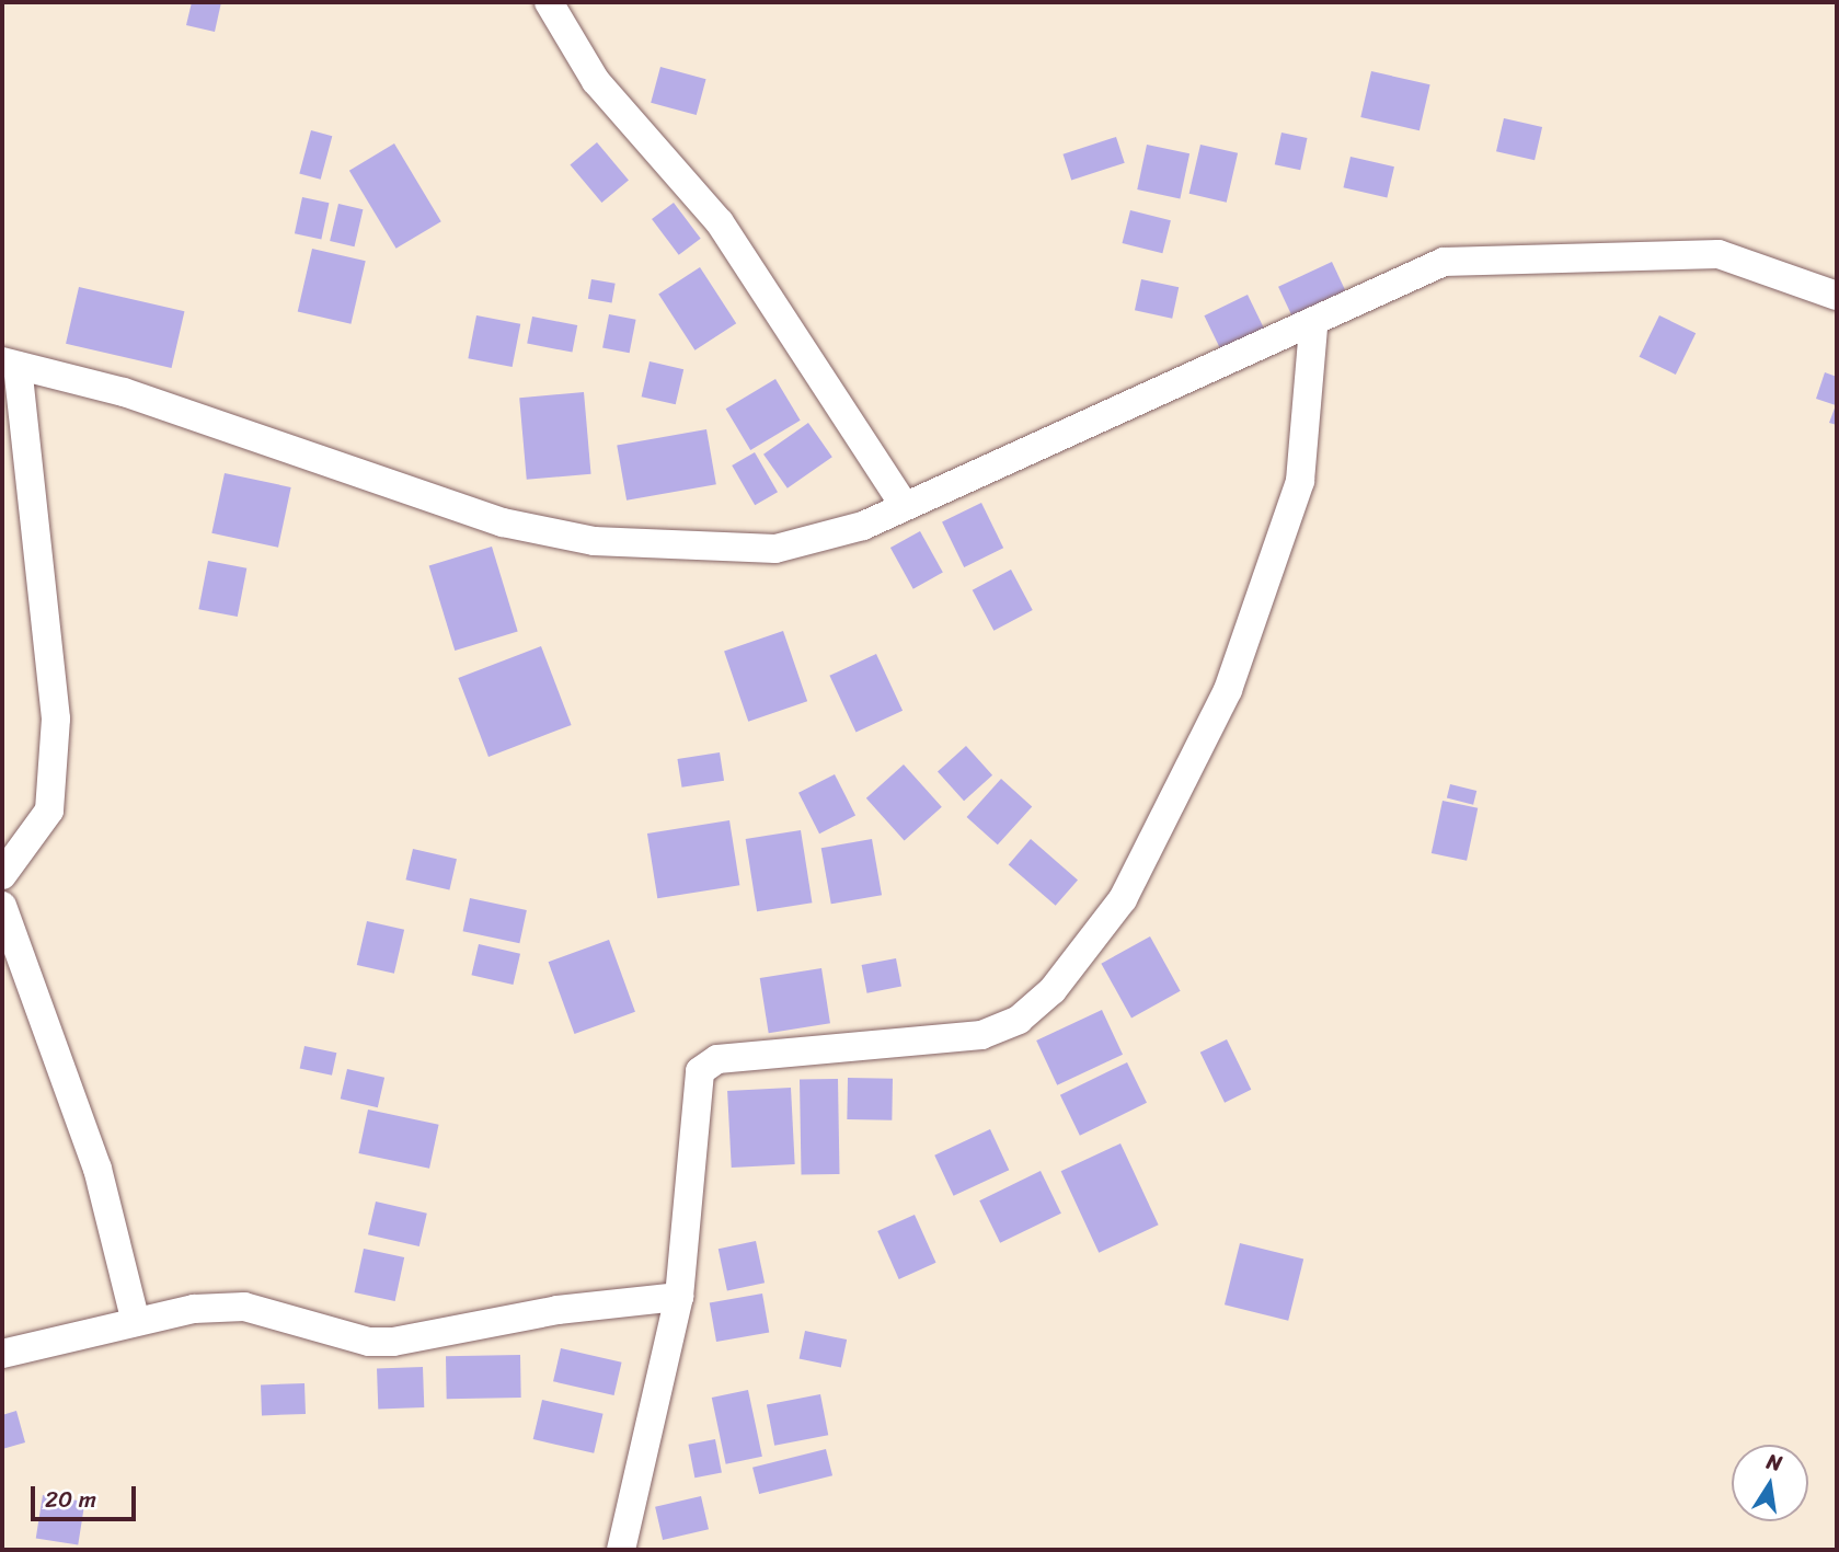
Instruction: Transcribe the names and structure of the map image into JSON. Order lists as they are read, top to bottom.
{
  "scale_bar": "20 m",
  "north": "top"
}
